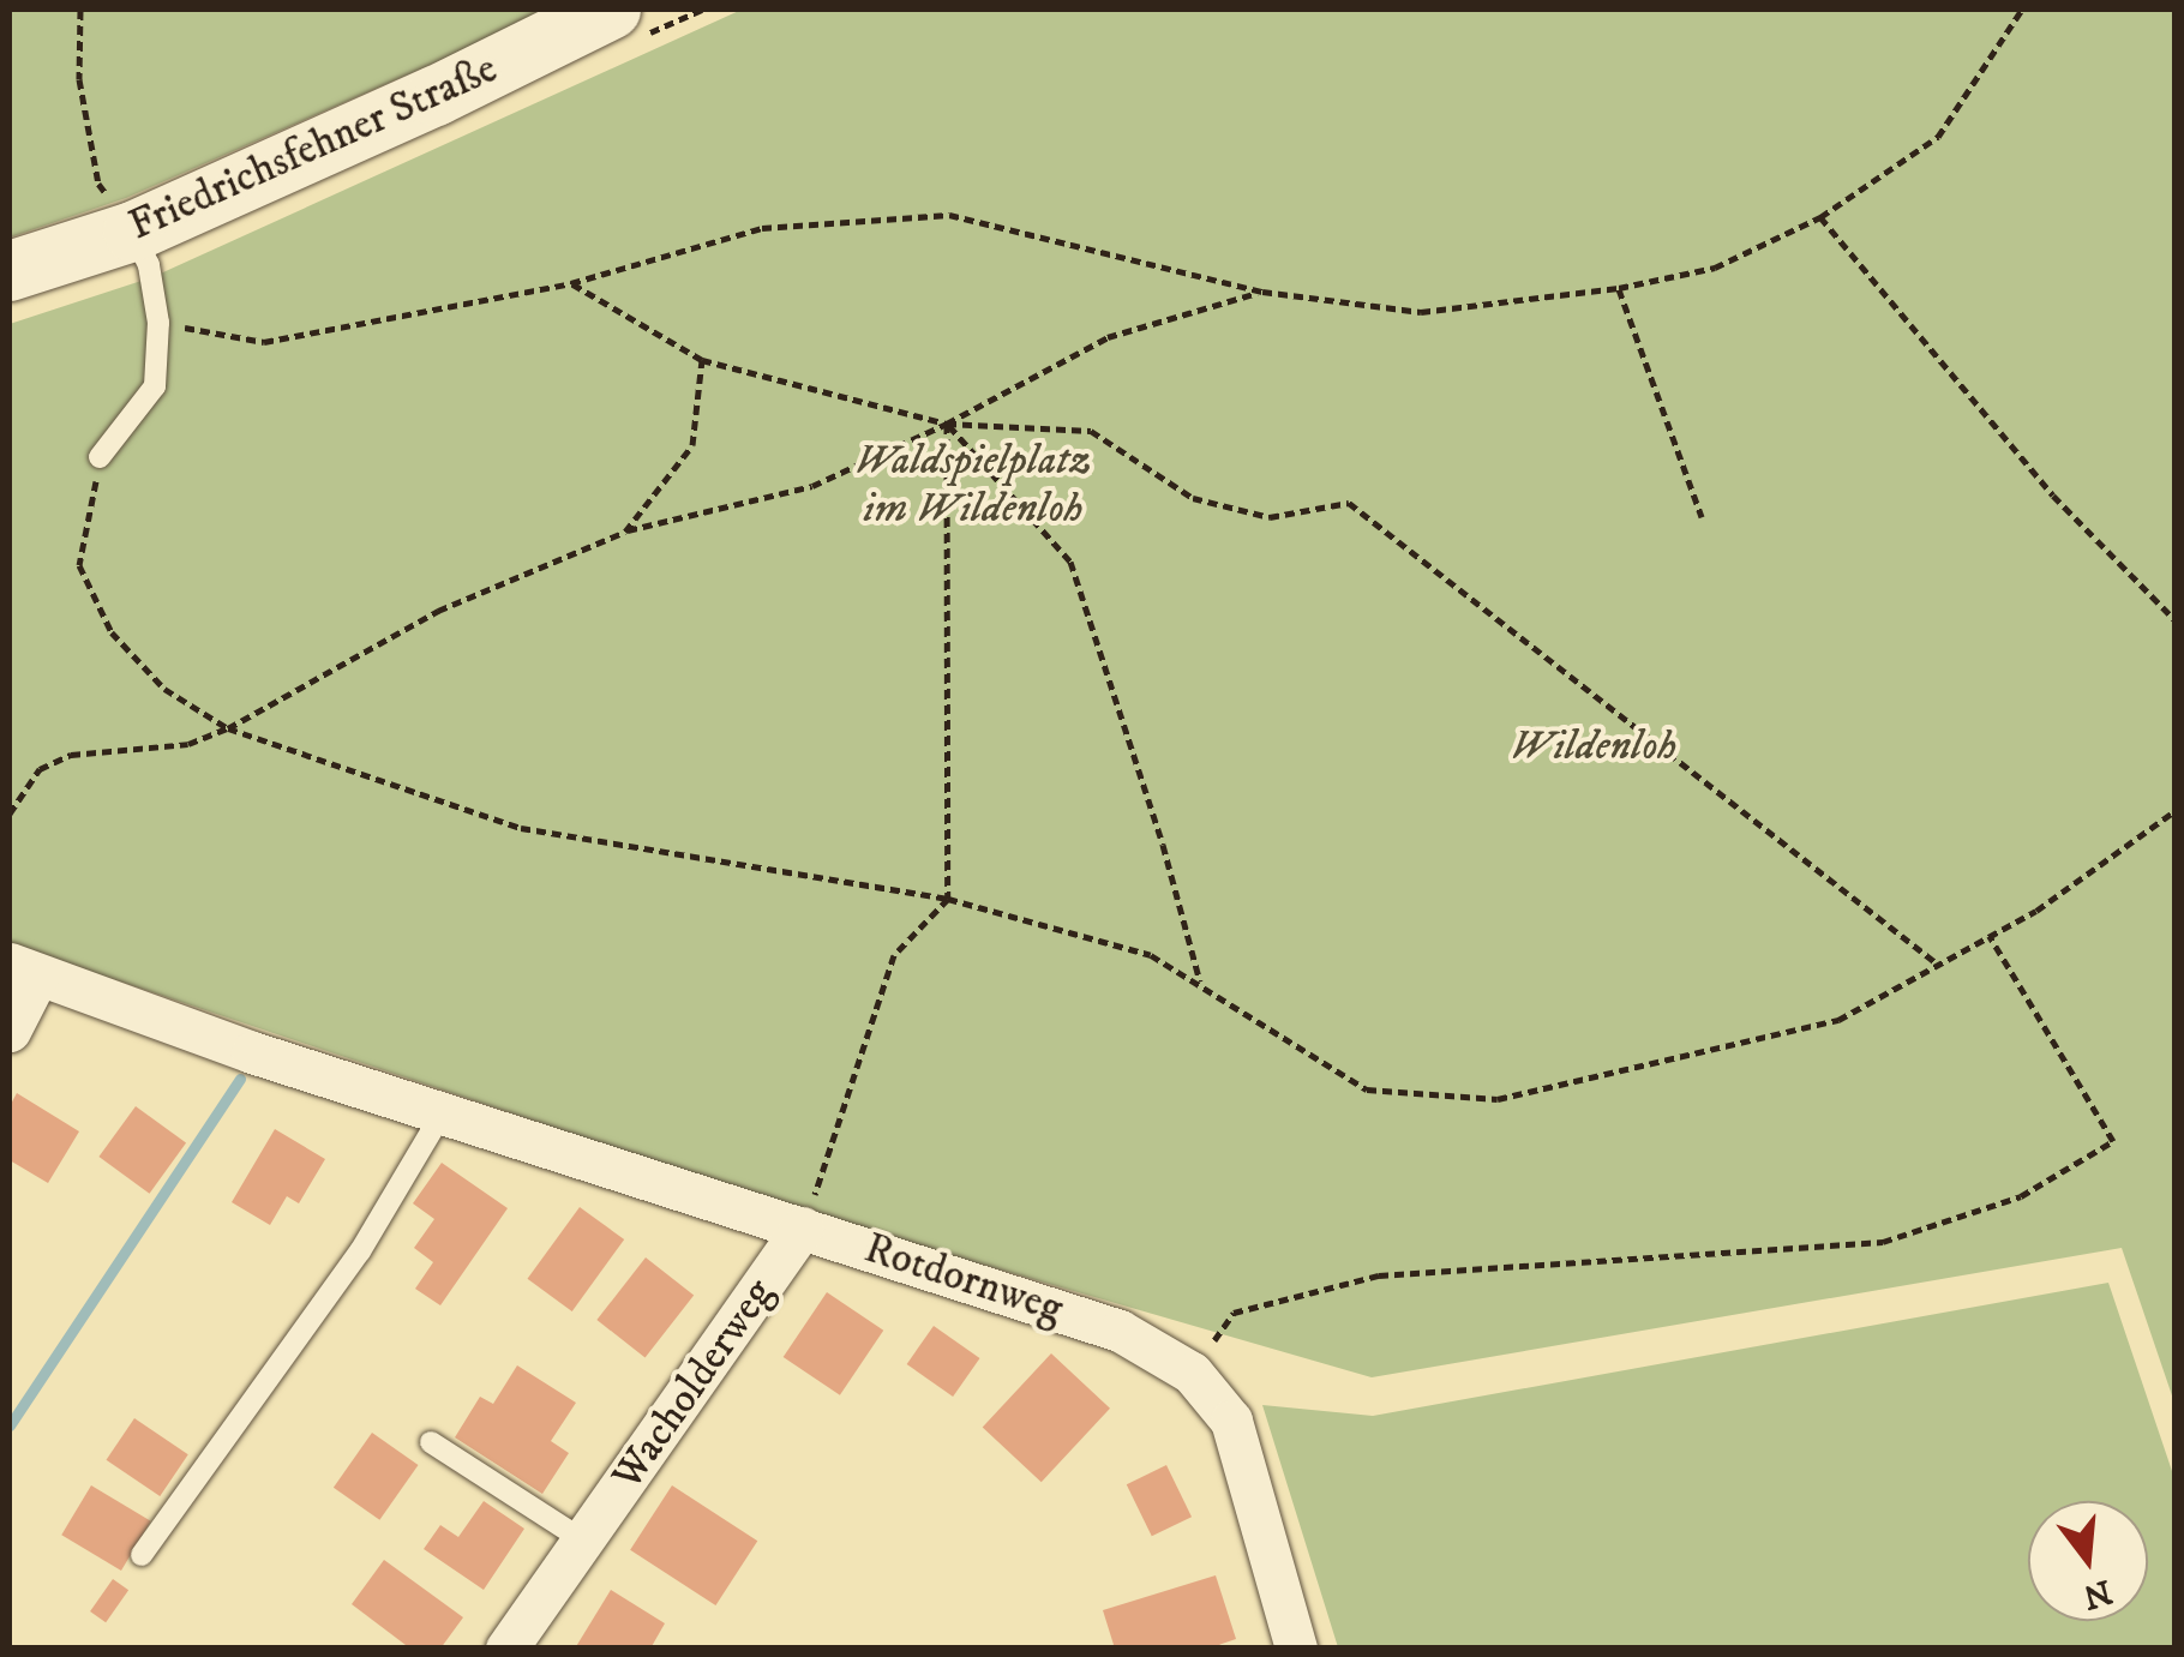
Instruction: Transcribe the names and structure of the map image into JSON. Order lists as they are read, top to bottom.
{
  "streets": {
    "main road": ["Friedrichsfehner Straße"],
    "street": ["Rotdornweg", "Wacholderweg"]
  },
  "crossings": [
    ["Rotdornweg", "Wacholderweg"]
  ],
  "parks": ["Waldspielplatz im Wildenloh", "Wildenloh"],
  "north": "bottom"
}
